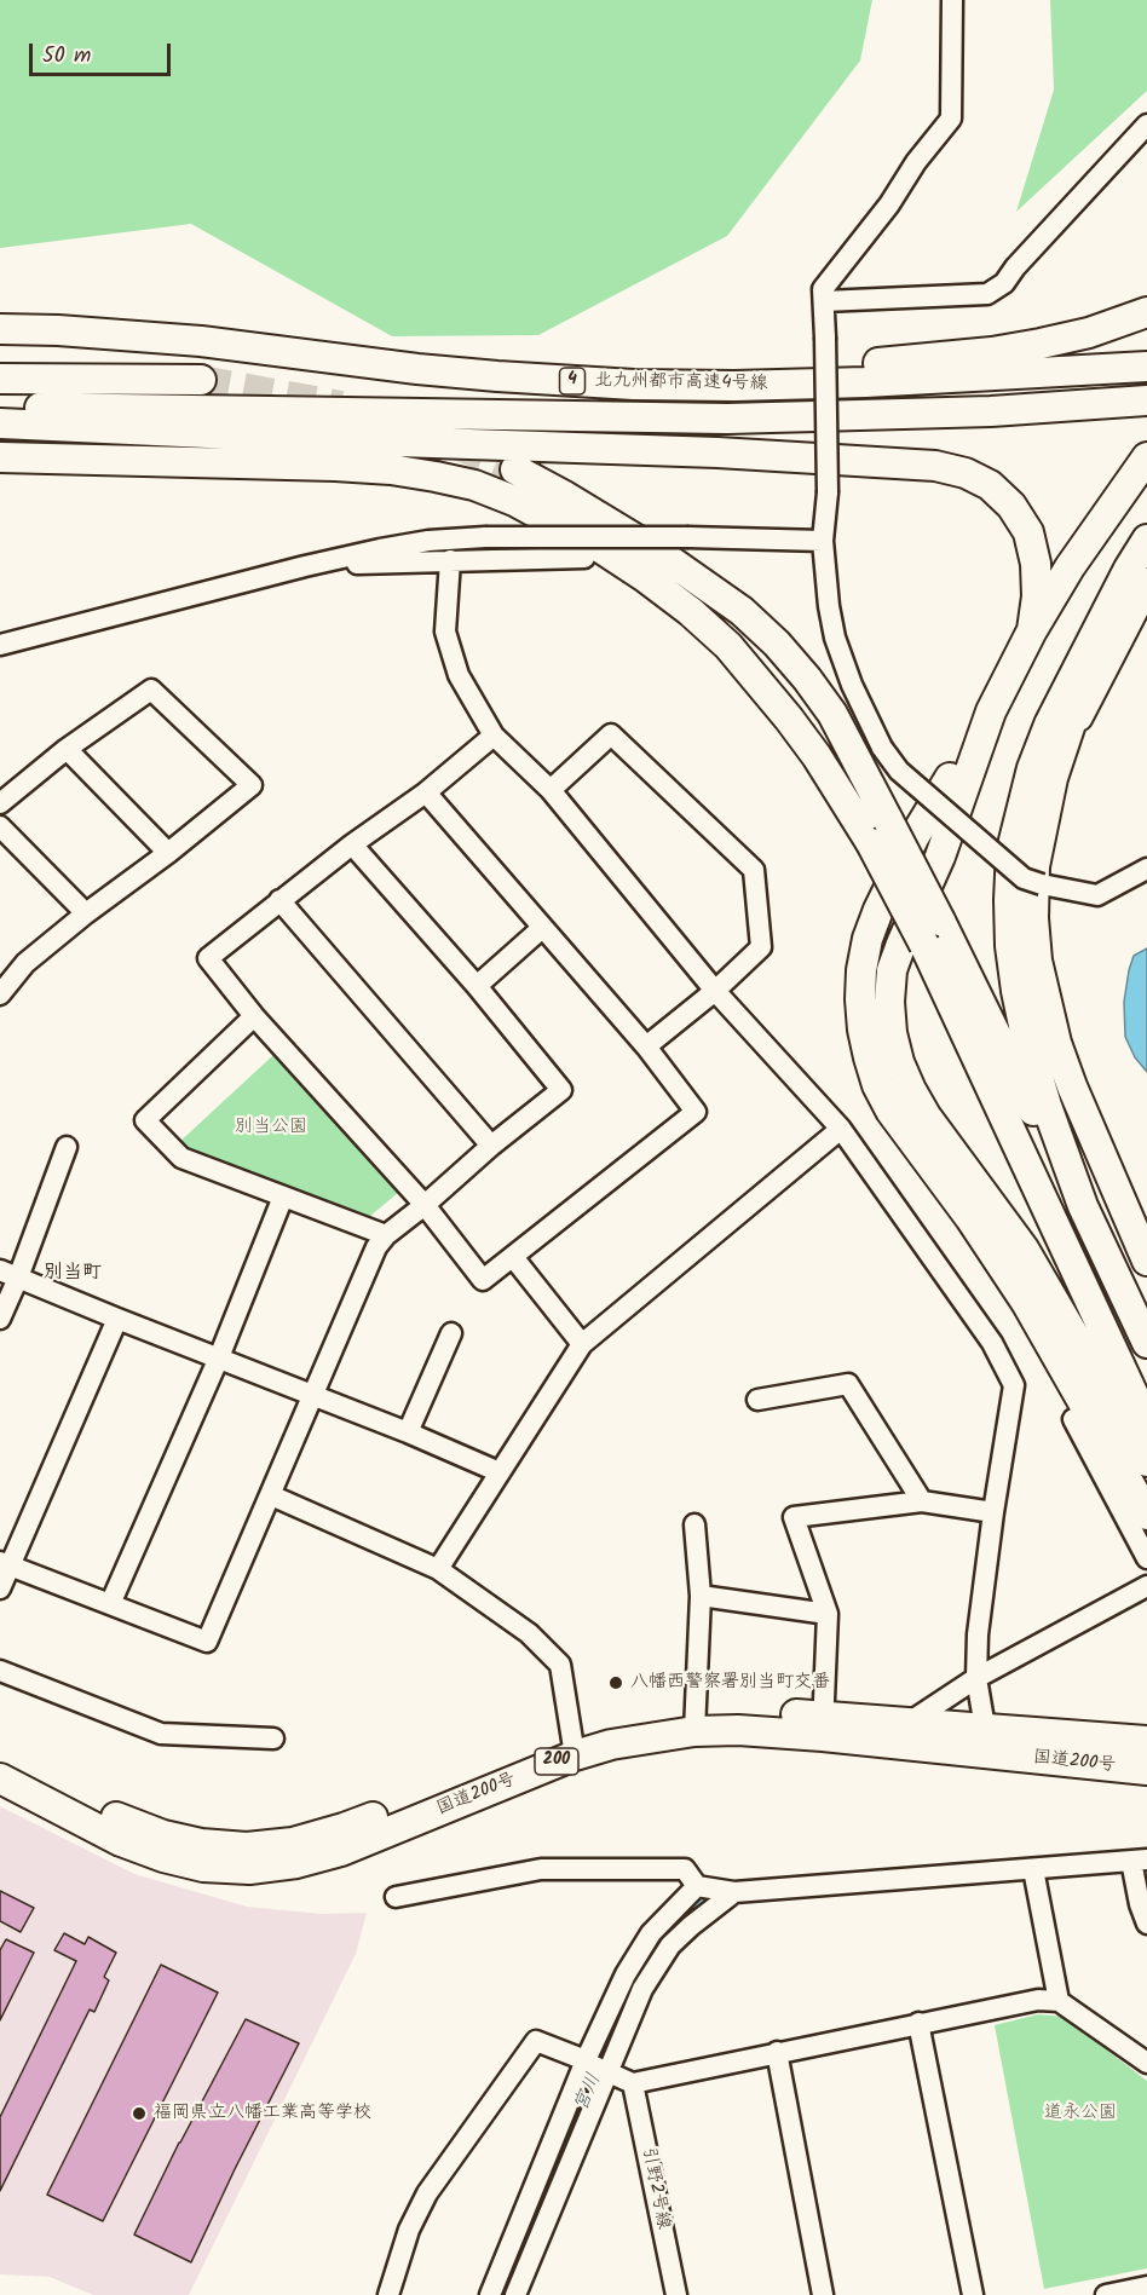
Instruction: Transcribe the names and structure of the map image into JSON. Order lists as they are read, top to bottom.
{
  "streets": {
    "highway": [
      "4",
      "北九州都市高速4号線",
      "200",
      "国道200号"
    ],
    "street": ["引野2号線"]
  },
  "districts": ["別当町"],
  "water": ["宮川"],
  "parks": ["別当公園", "道永公園"],
  "places": ["八幡西警察署別当町交番", "福岡県立八幡工業高等学校"],
  "scale_bar": "50 m"
}
